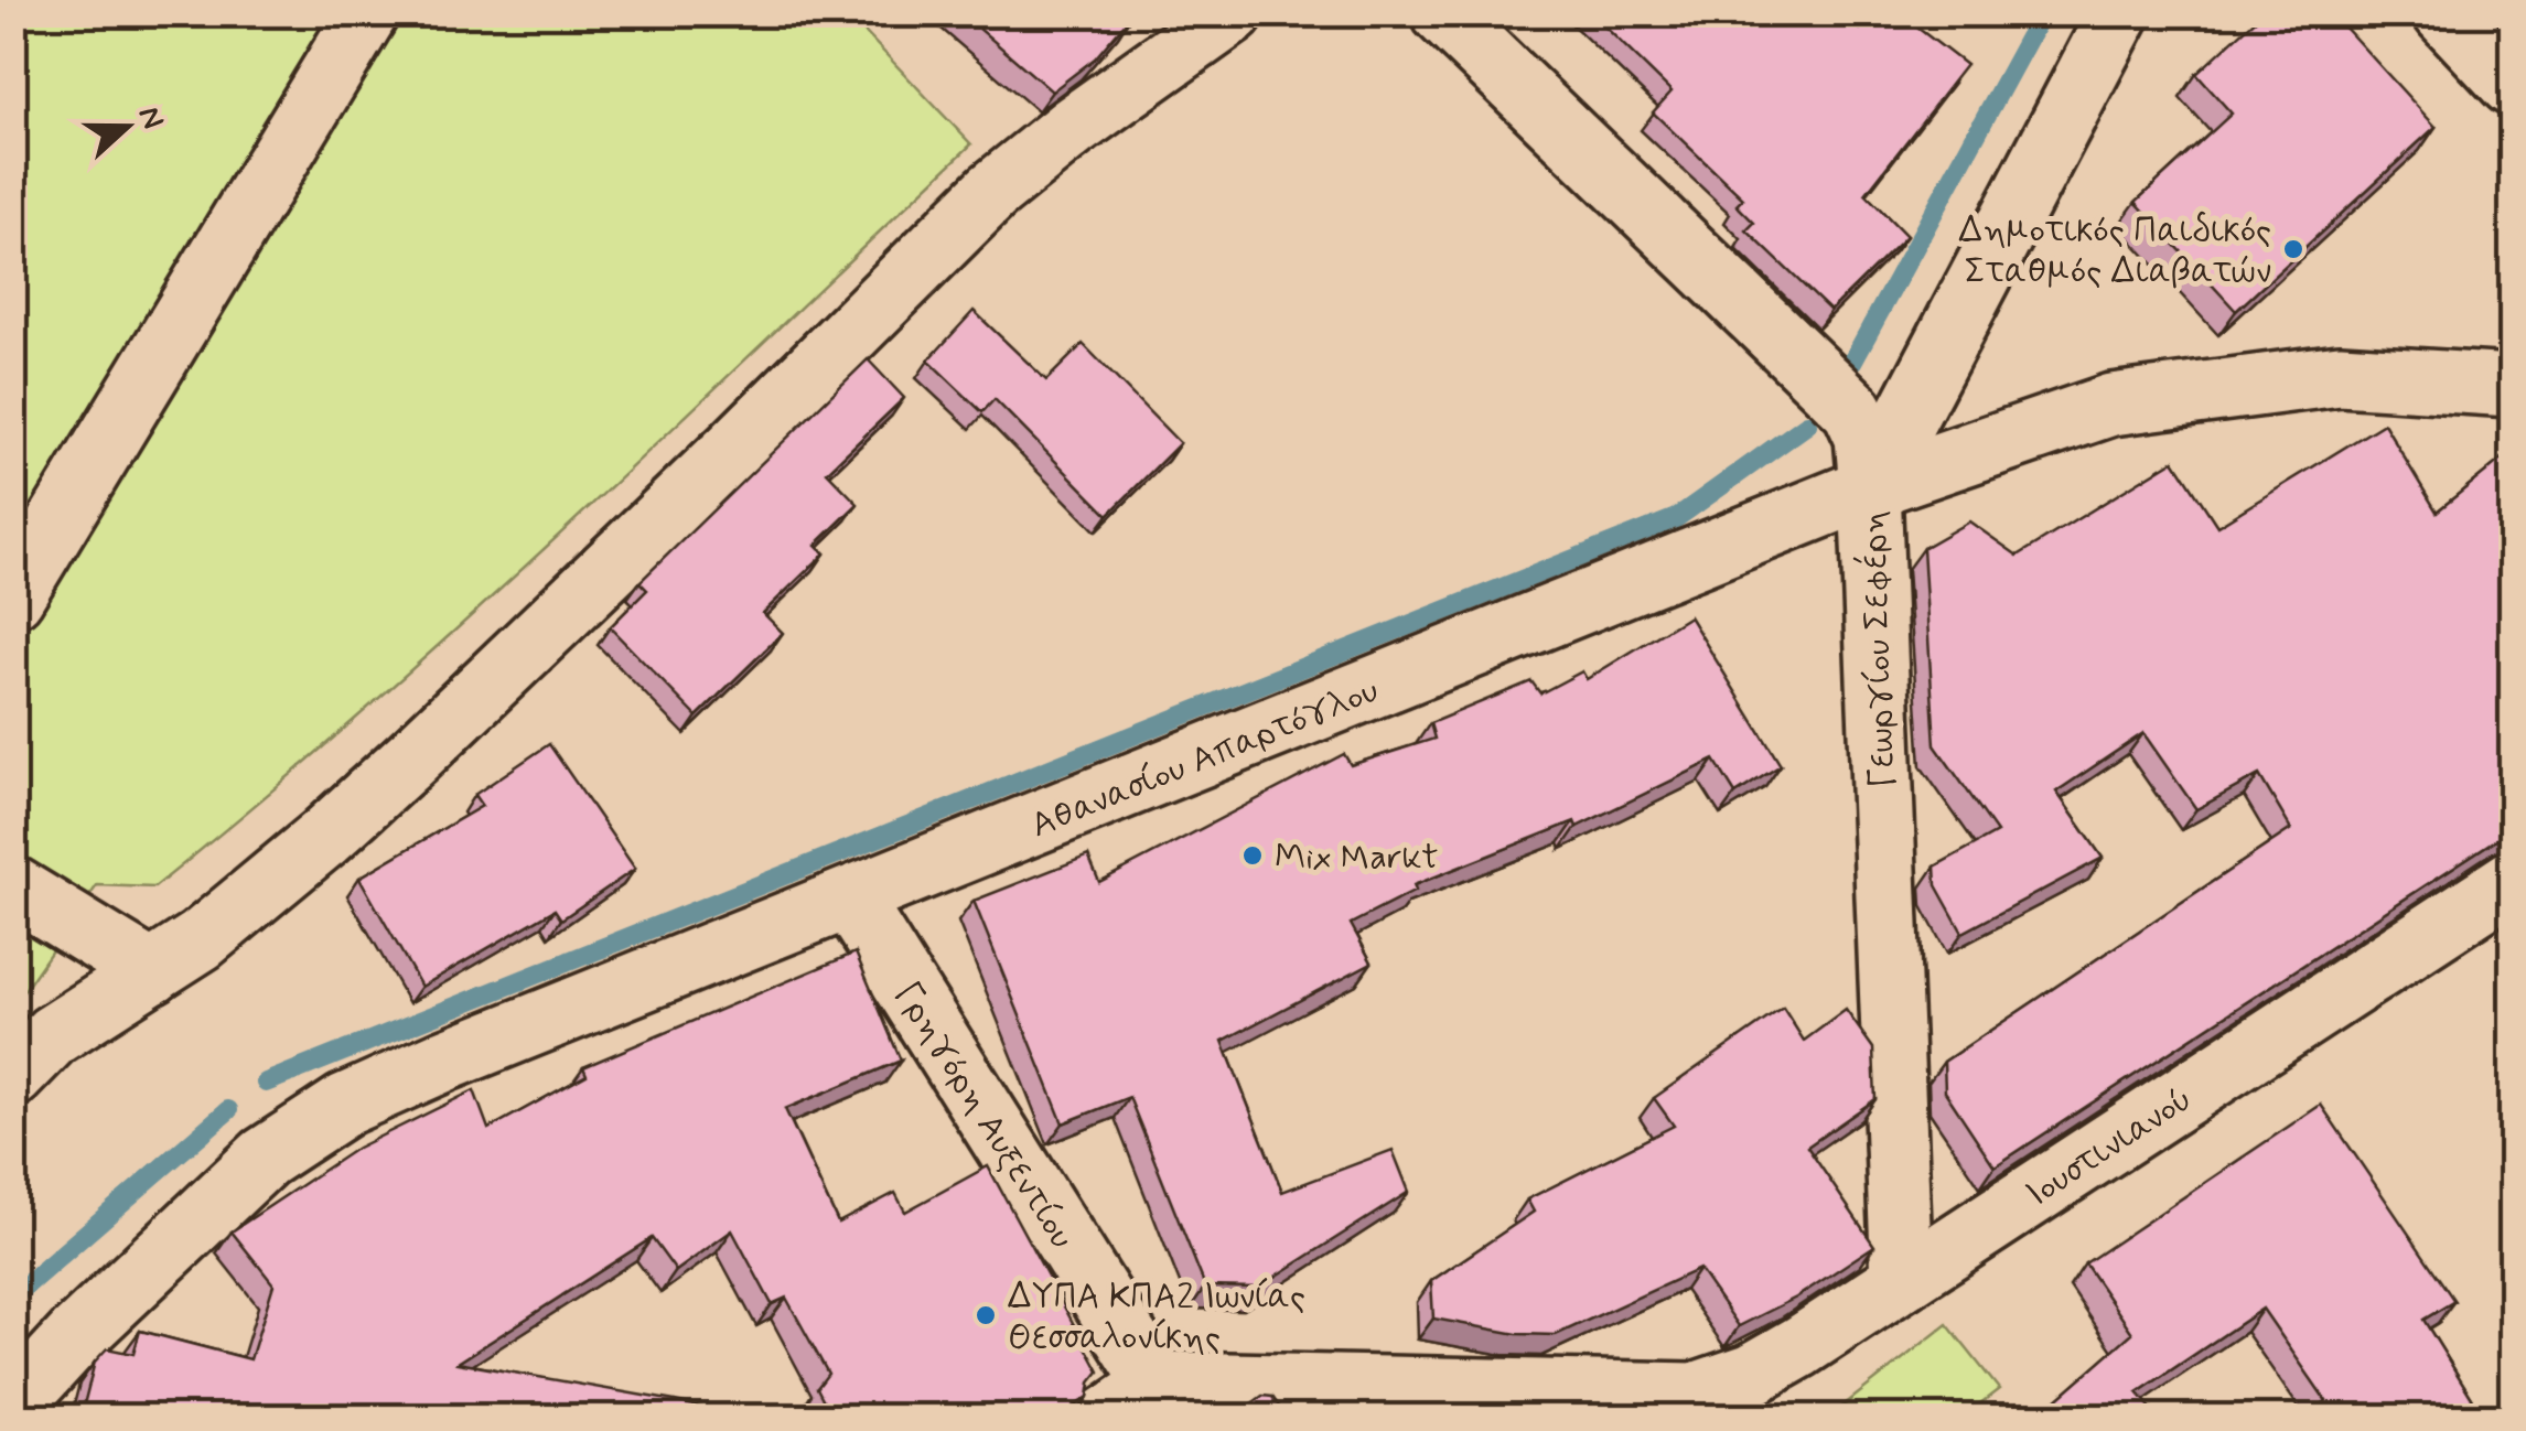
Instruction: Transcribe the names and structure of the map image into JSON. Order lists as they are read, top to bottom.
{
  "streets": {
    "street": [
      "Γεωργίου Σεφέρη",
      "Αθανασίου Απαρτόγλου",
      "Γρηγόρη Αυξεντίου",
      "Ιουστινιανού"
    ]
  },
  "crossings": [
    ["Γεωργίου Σεφέρη", "Αθανασίου Απαρτόγλου"],
    ["Γεωργίου Σεφέρη", "Ιουστινιανού"],
    ["Αθανασίου Απαρτόγλου", "Γρηγόρη Αυξεντίου"],
    ["Γρηγόρη Αυξεντίου", "Ιουστινιανού"]
  ],
  "places": ["Δημοτικός Παιδικός Σταθμός Διαβατών", "Mix Markt", "ΔΥΠΑ ΚΠΑ2 Ιωνίας Θεσσαλονίκης"],
  "north": "right"
}
